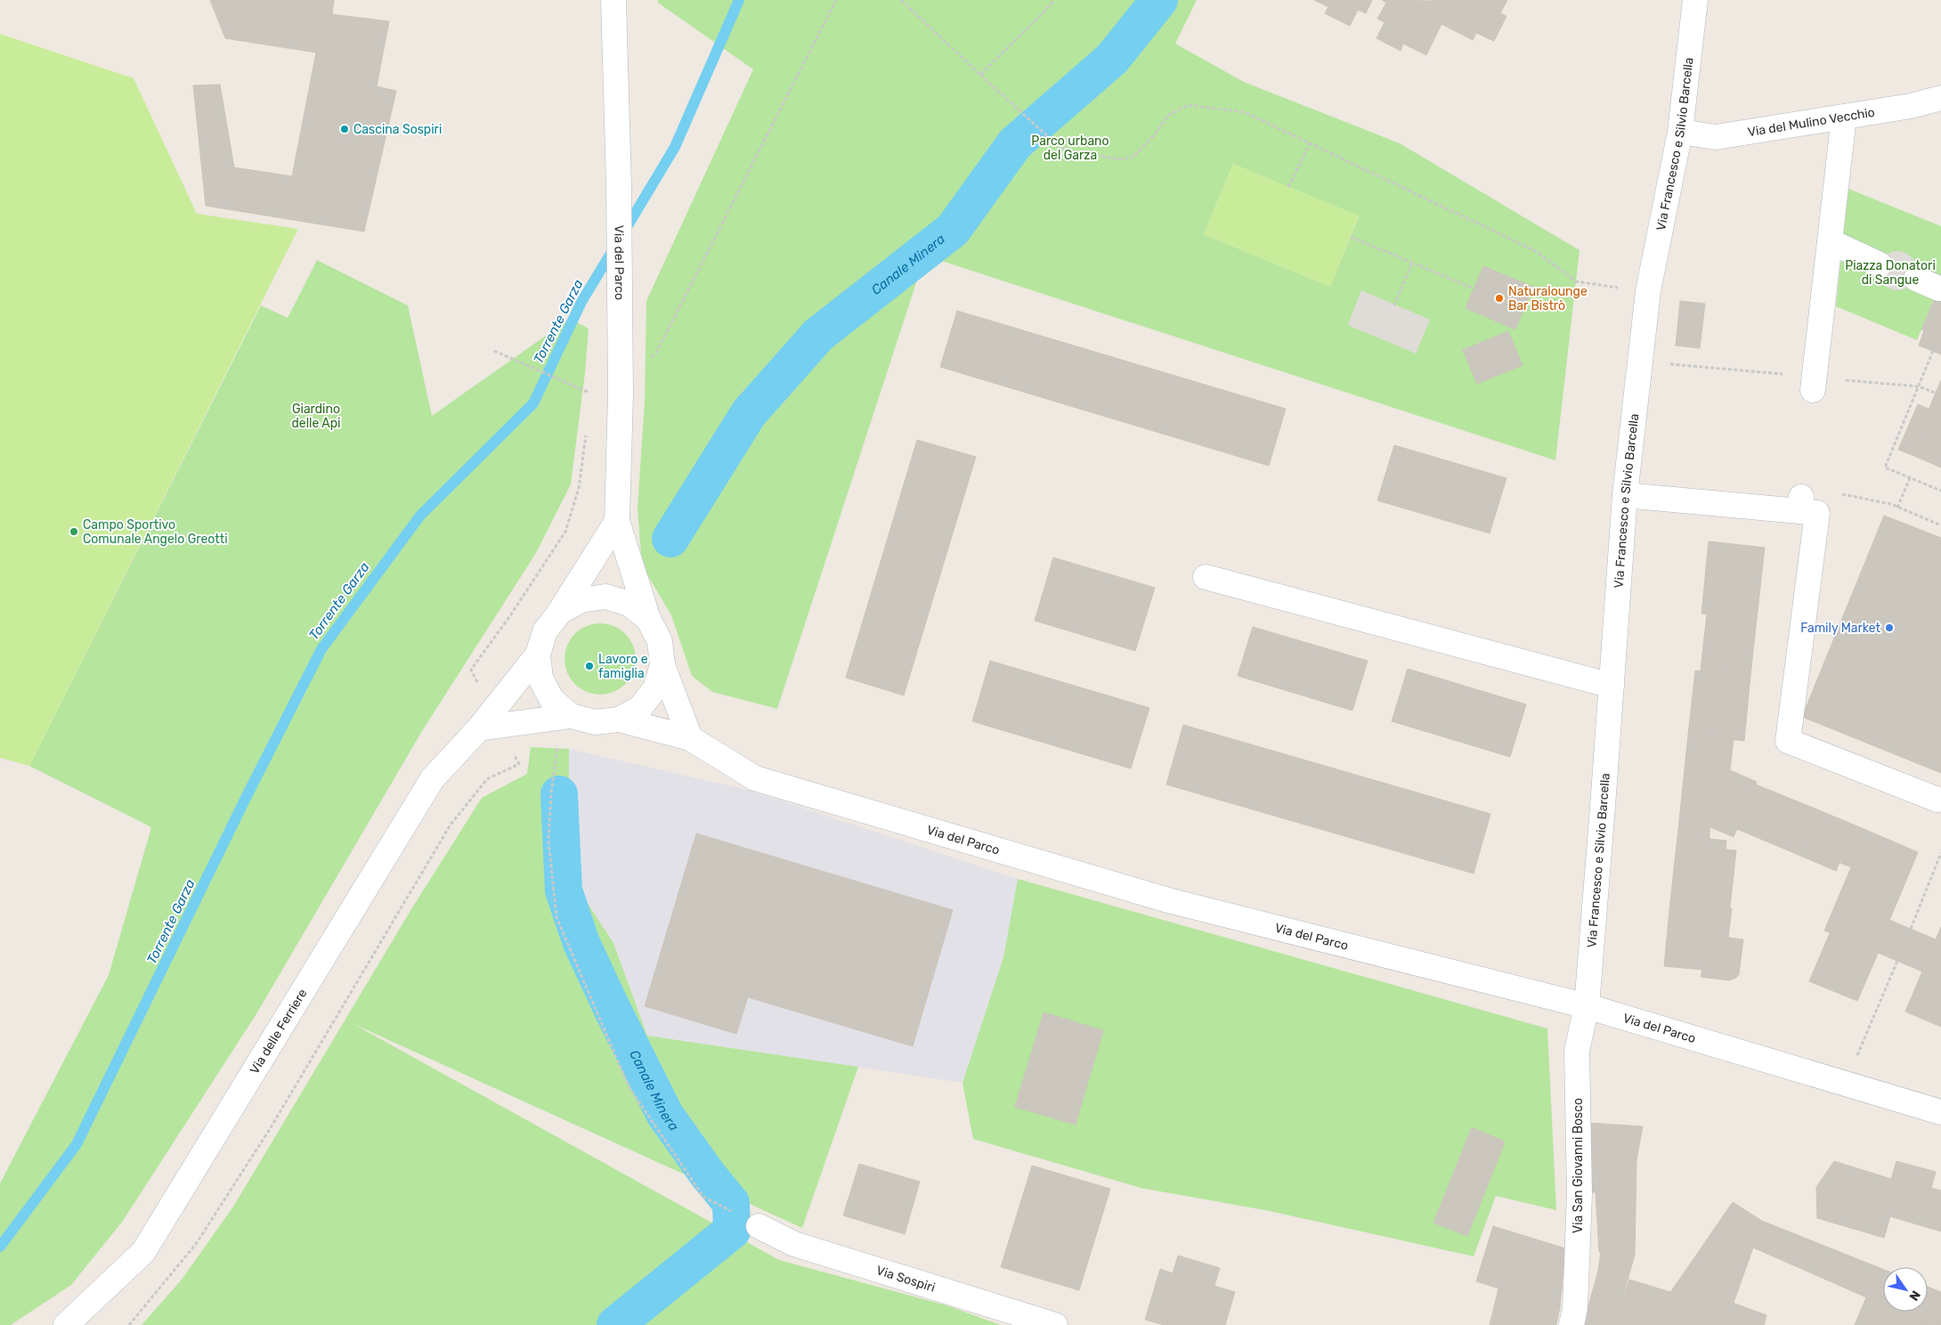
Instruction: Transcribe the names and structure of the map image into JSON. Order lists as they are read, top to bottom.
{
  "streets": {
    "street": [
      "Via del Mulino Vecchio",
      "Via Francesco e Silvio Barcella",
      "Via del Parco",
      "Via delle Ferriere",
      "Via San Giovanni Bosco",
      "Via Sospiri"
    ]
  },
  "crossings": [
    ["Via del Mulino Vecchio", "Via Francesco e Silvio Barcella"],
    ["Via Francesco e Silvio Barcella", "Via del Parco"],
    ["Via Francesco e Silvio Barcella", "Via San Giovanni Bosco"],
    ["Via del Parco", "Via delle Ferriere"],
    ["Via del Parco", "Via San Giovanni Bosco"]
  ],
  "water": ["Canale Minera", "Torrente Garza"],
  "parks": ["Parco urbano del Garza", "Piazza Donatori di Sangue", "Giardino delle Api"],
  "places": [
    "Cascina Sospiri",
    "Naturalounge Bar Bistrò",
    "Campo Sportivo Comunale Angelo Greotti",
    "Family Market",
    "Lavoro e famiglia"
  ],
  "north": "bottom right"
}
